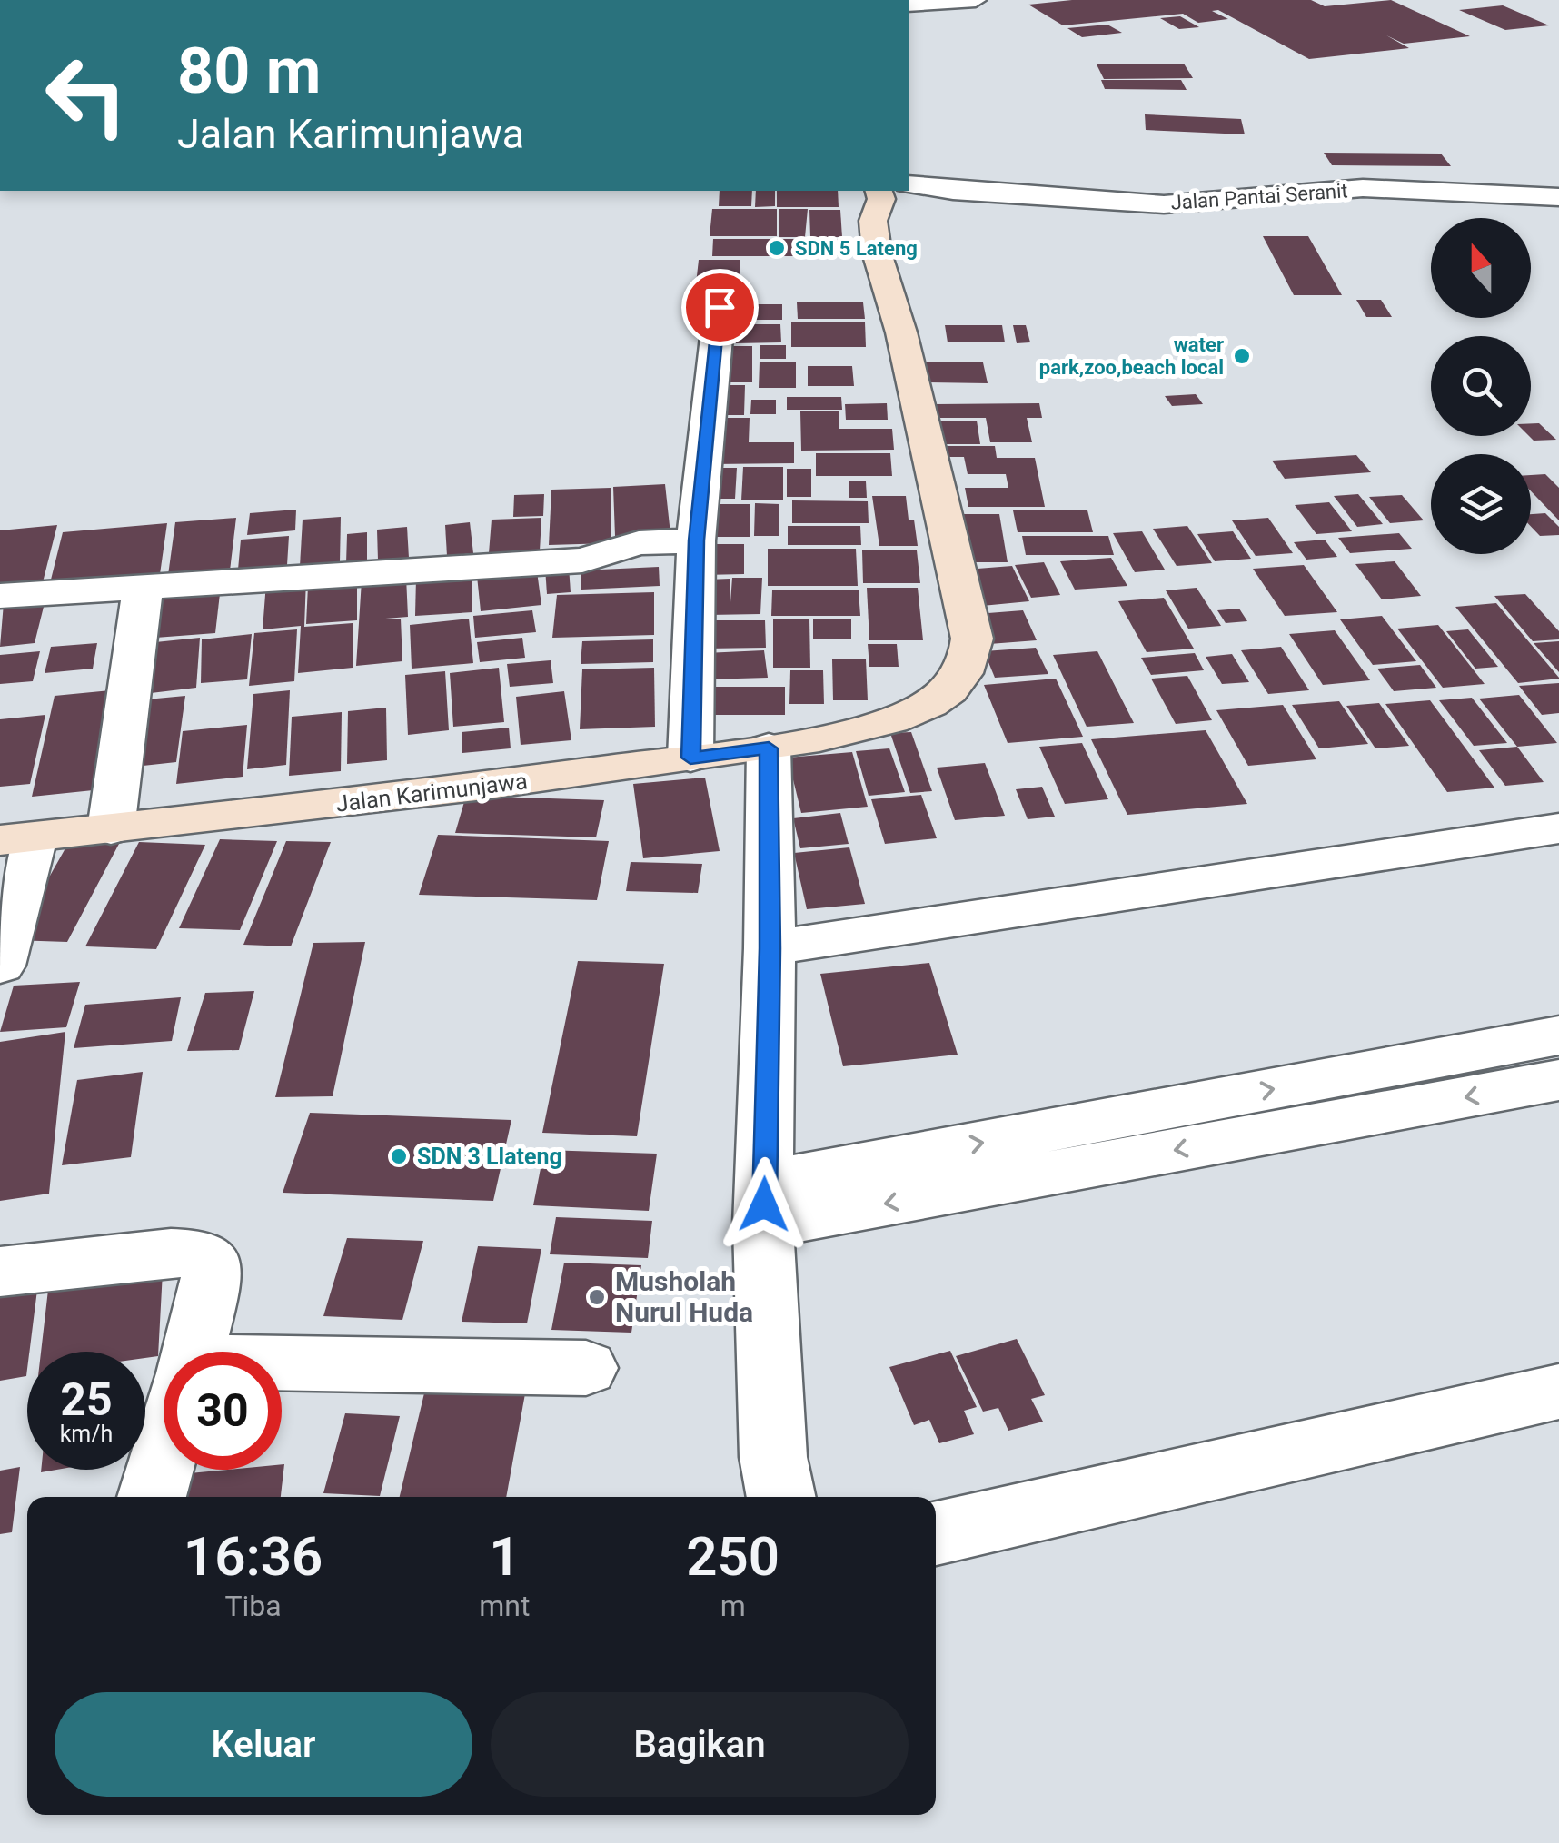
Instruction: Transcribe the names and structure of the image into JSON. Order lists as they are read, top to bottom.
{
  "streets": {
    "street": ["Jalan Pantai Seranit", "Jalan Karimunjawa"]
  },
  "crossings": [
    ["Jalan Pantai Seranit", "Jalan Karimunjawa"]
  ],
  "places": [
    "SDN 5 Lateng",
    "water park,zoo,beach local",
    "SDN 3 Llateng",
    "Musholah Nurul Huda"
  ],
  "north": "top",
  "page": {
    "turn": ["80 m", "Jalan Karimunjawa"],
    "speed": "25 km/h",
    "limit": "30",
    "eta": [
      "16:36",
      "Tiba",
      "1",
      "mnt",
      "250",
      "m"
    ],
    "buttons": ["Keluar", "Bagikan"]
  }
}
